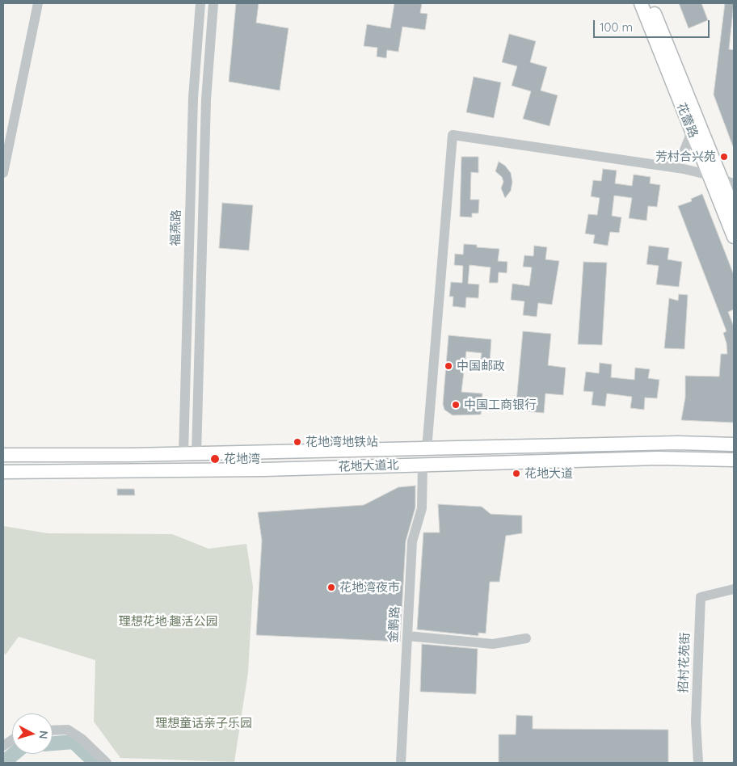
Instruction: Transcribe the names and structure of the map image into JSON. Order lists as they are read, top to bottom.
{
  "streets": {
    "main road": ["花蕾路", "花地大道北"],
    "street": ["福燕路", "金鹏路", "招村花苑街"]
  },
  "crossings": [
    ["福燕路", "花地大道北"],
    ["花地大道北", "金鹏路"]
  ],
  "parks": ["理想花地·趣活公园", "理想童话亲子乐园"],
  "places": [
    "芳村合兴苑",
    "中国邮政",
    "中国工商银行",
    "花地湾地铁站",
    "花地湾",
    "花地大道",
    "花地湾夜市"
  ],
  "scale_bar": "100 m",
  "north": "right"
}
